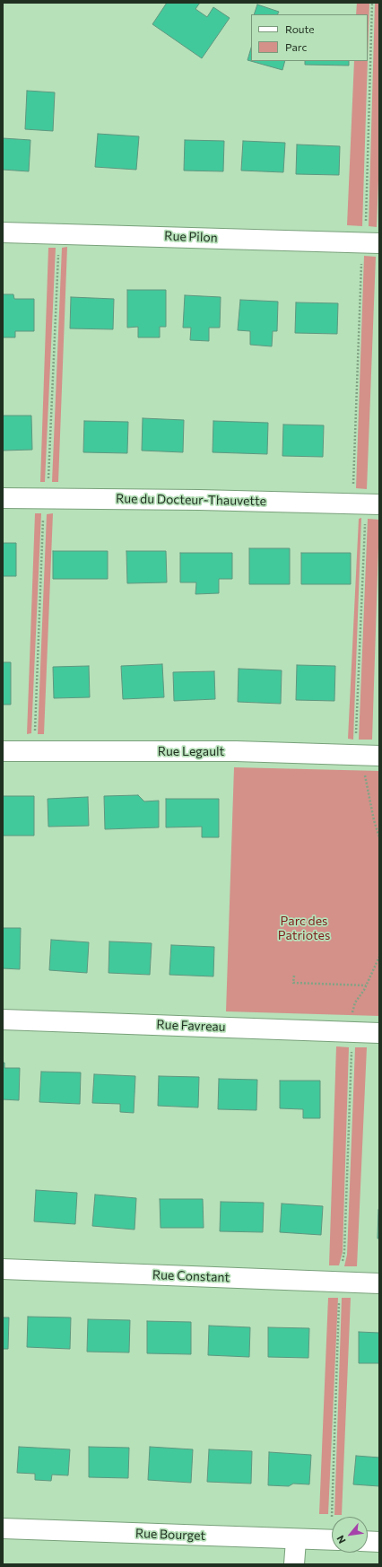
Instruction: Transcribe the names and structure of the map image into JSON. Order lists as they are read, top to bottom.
{
  "streets": {
    "street": [
      "Rue Pilon",
      "Rue du Docteur-Thauvette",
      "Rue Legault",
      "Rue Favreau",
      "Rue Constant",
      "Rue Bourget"
    ]
  },
  "parks": ["Parc des Patriotes"],
  "legend": ["Route", "Parc"],
  "north": "bottom left"
}
